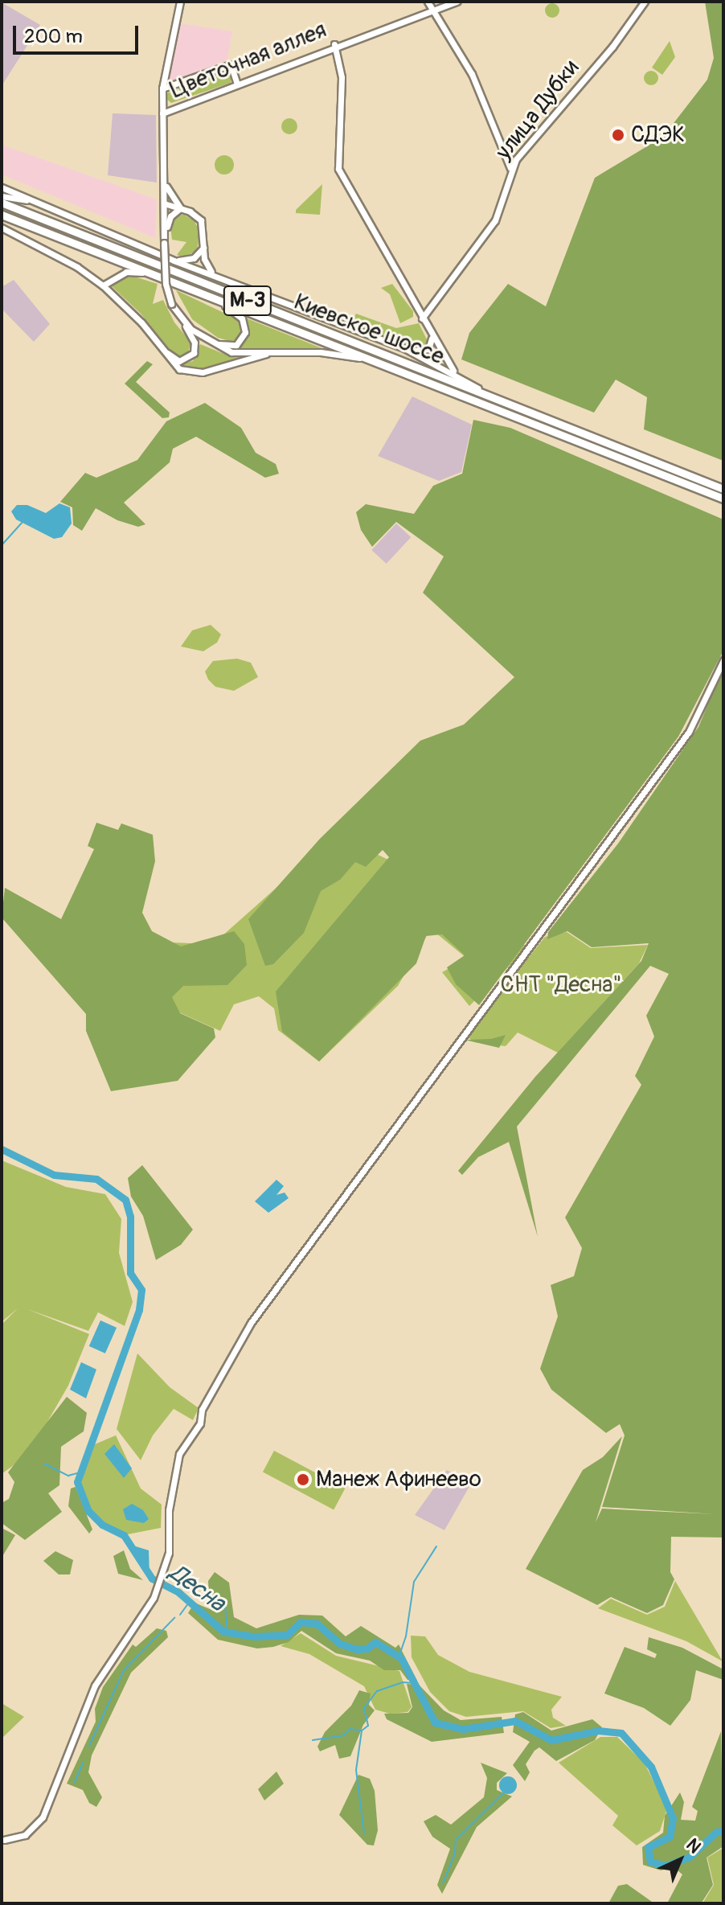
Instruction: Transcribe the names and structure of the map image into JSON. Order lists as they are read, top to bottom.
{
  "streets": {
    "highway": ["М-3", "Киевское шоссе"],
    "street": ["Цветочная аллея", "улица Дубки"]
  },
  "water": ["Десна"],
  "parks": ["СНТ \"Десна\""],
  "places": ["СДЭК", "Манеж Афинеево"],
  "scale_bar": "200 m",
  "north": "top right"
}
